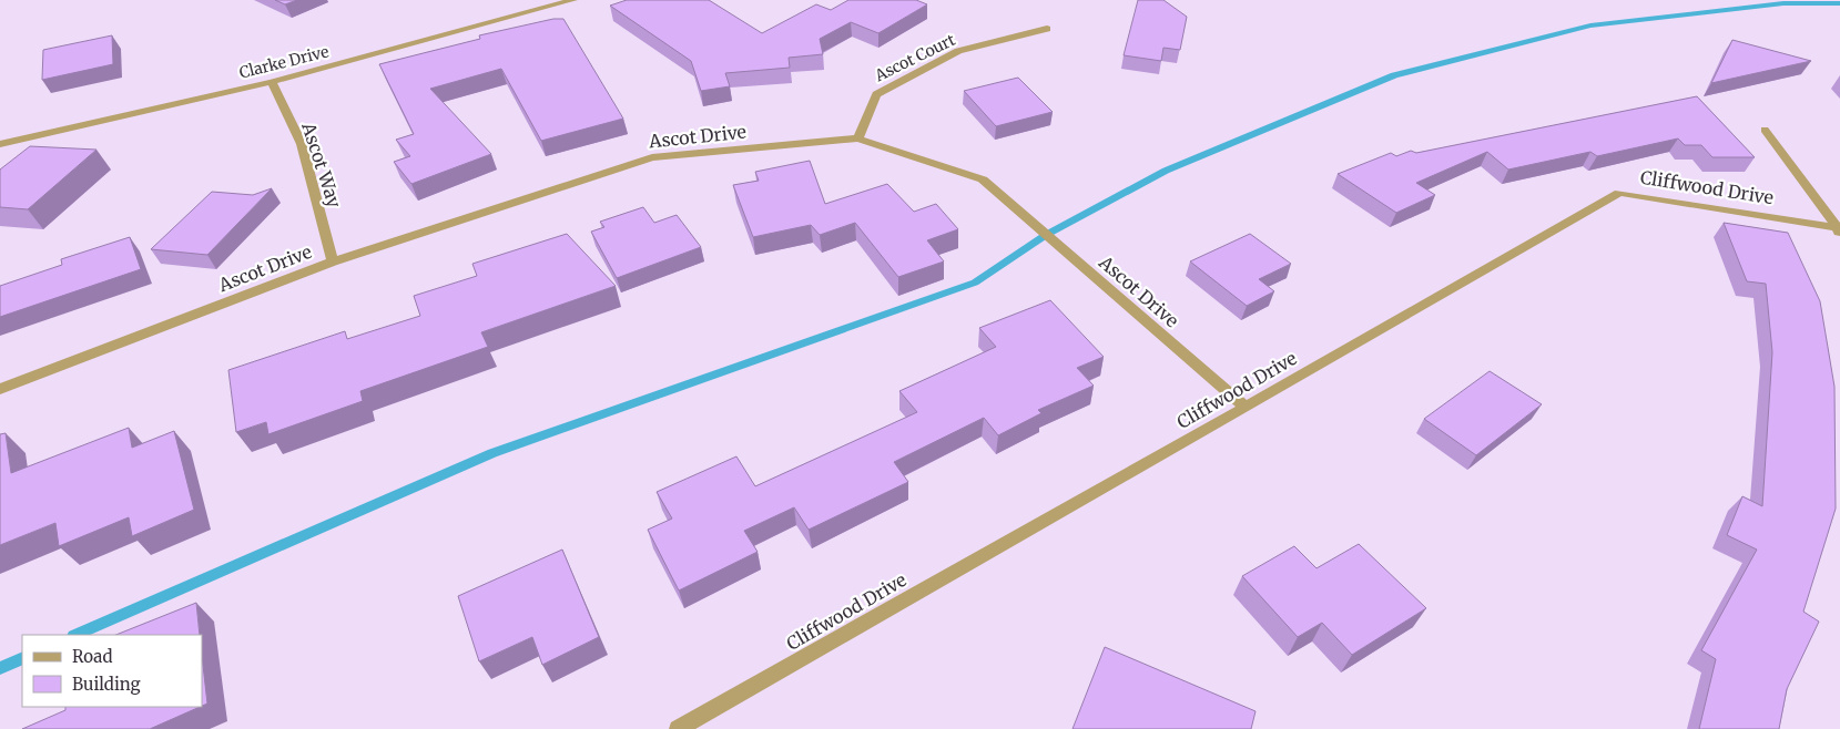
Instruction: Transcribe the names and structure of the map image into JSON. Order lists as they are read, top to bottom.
{
  "streets": {
    "street": [
      "Ascot Court",
      "Clarke Drive",
      "Ascot Drive",
      "Ascot Way",
      "Cliffwood Drive"
    ]
  },
  "crossings": [
    ["Ascot Court", "Ascot Drive"],
    ["Clarke Drive", "Ascot Way"],
    ["Ascot Drive", "Ascot Way"],
    ["Ascot Drive", "Cliffwood Drive"]
  ],
  "legend": ["Road", "Building"]
}
